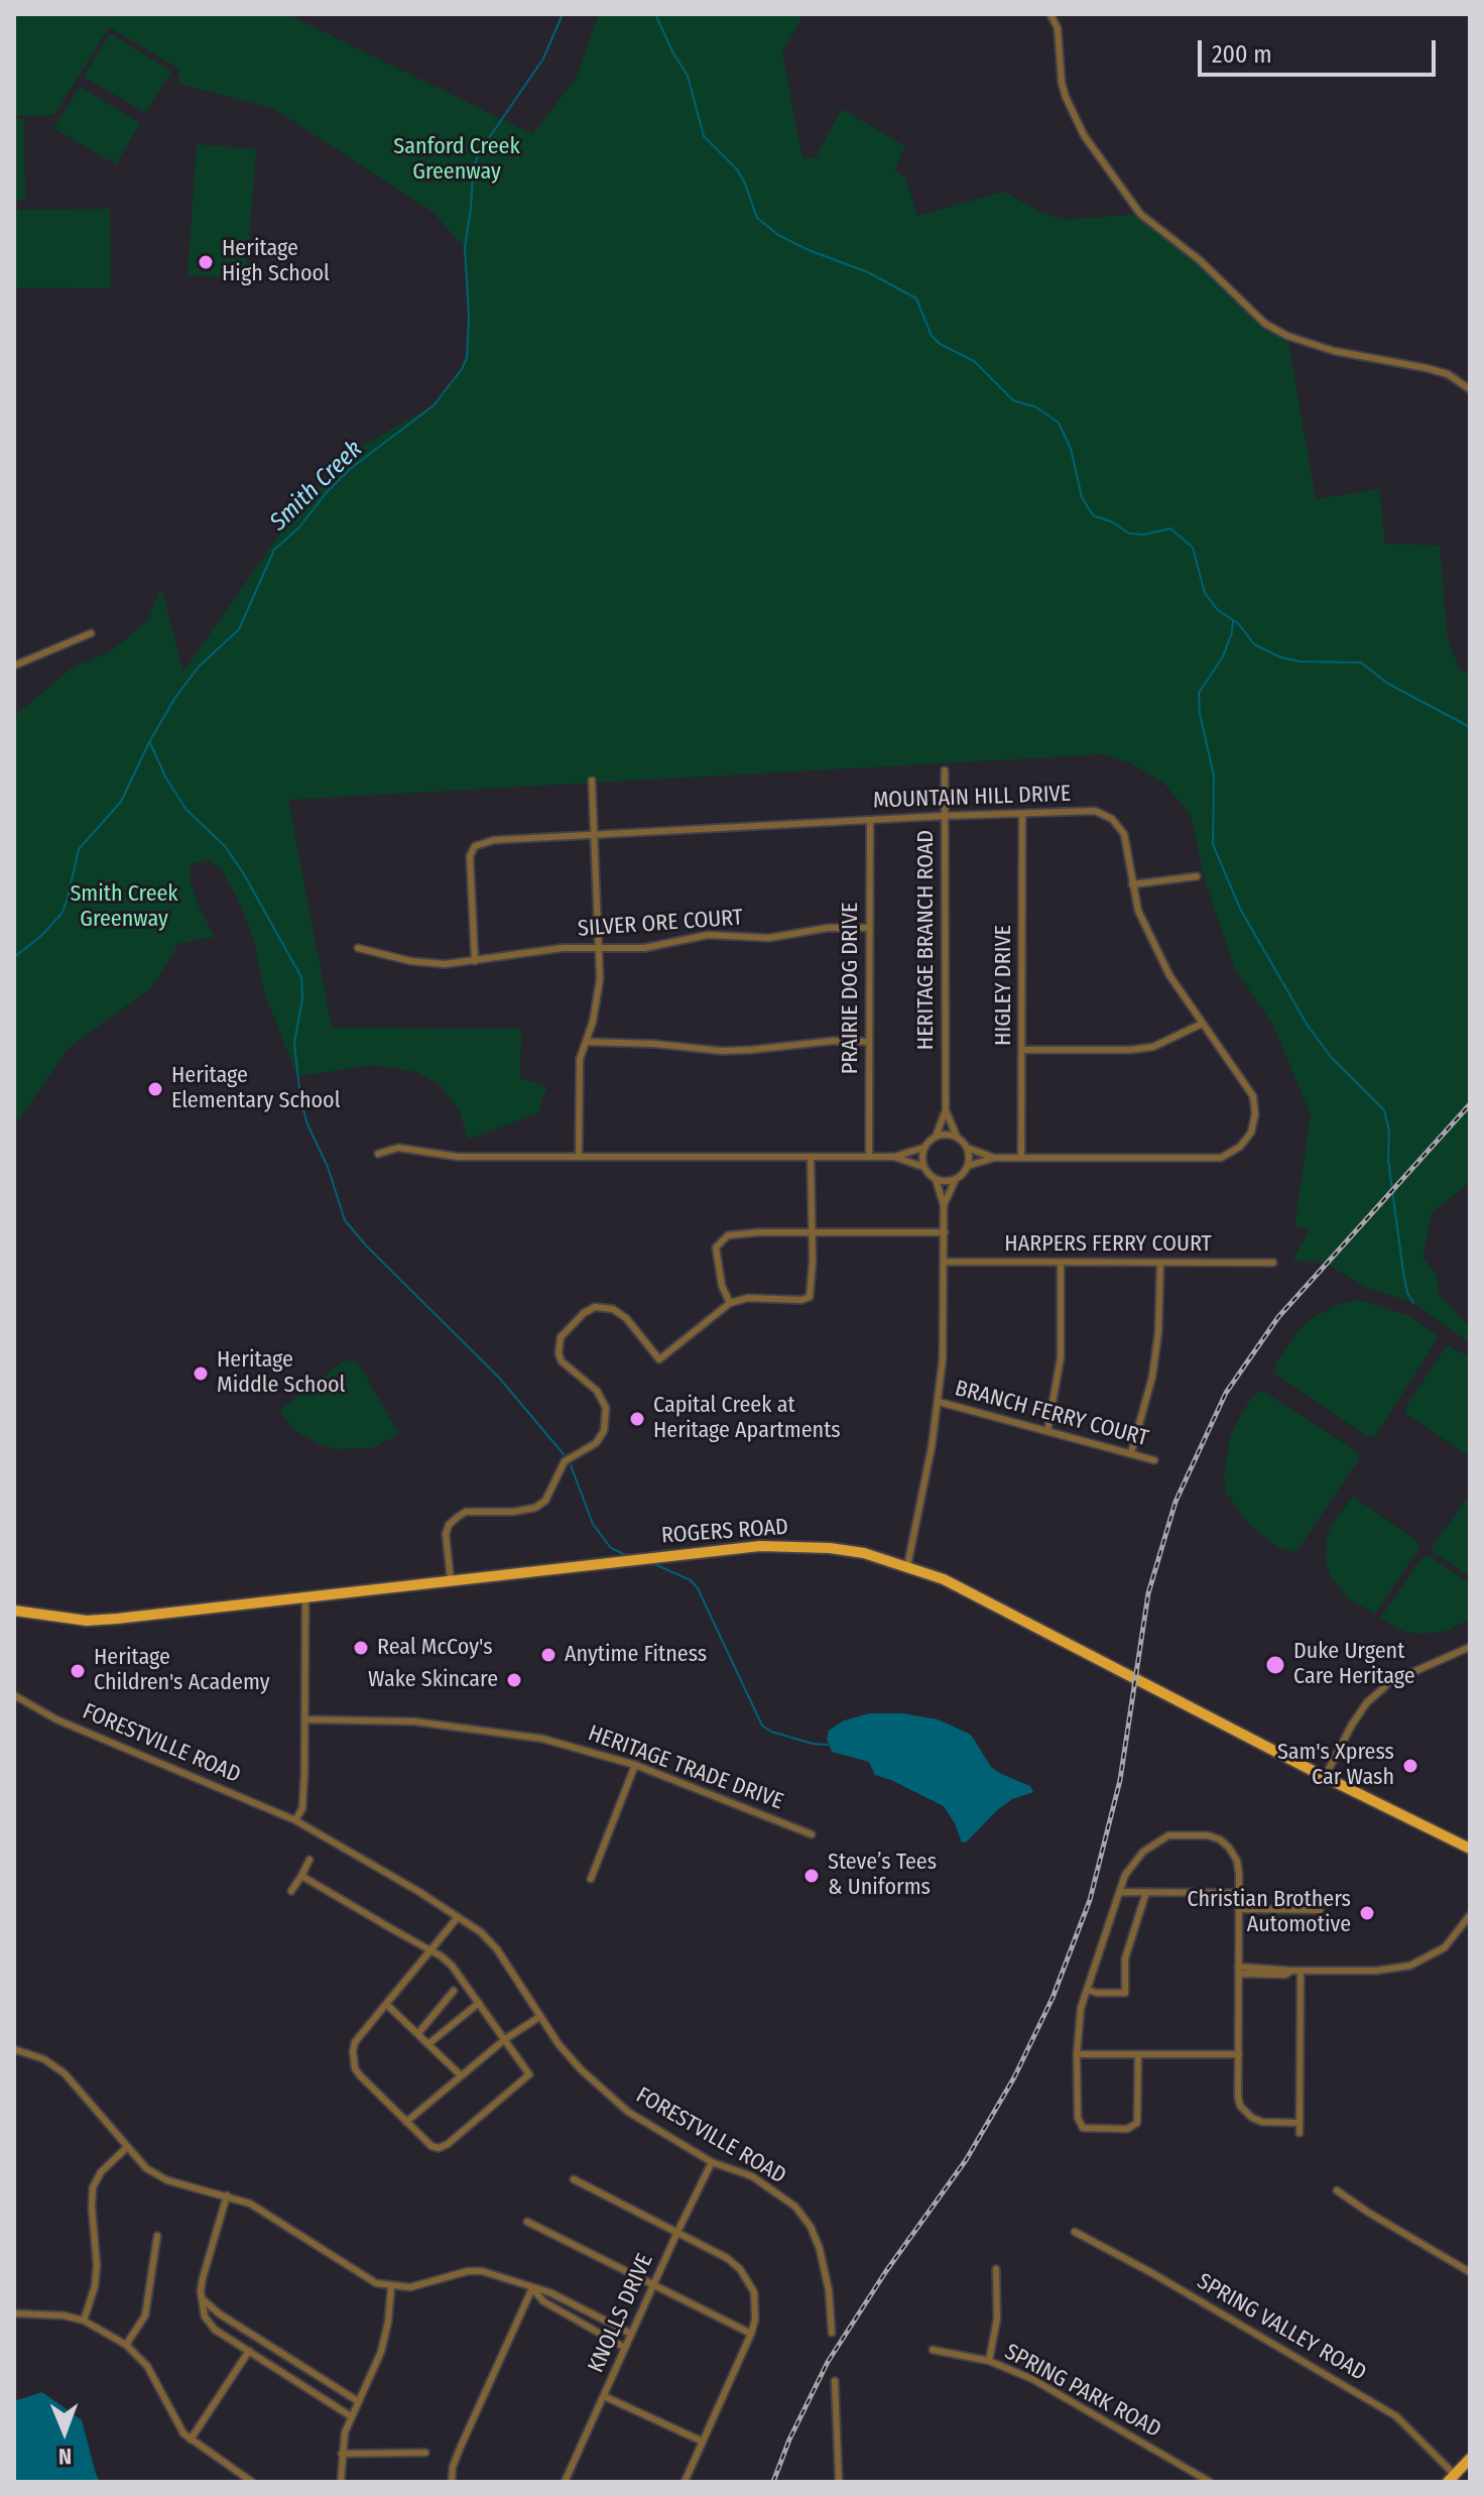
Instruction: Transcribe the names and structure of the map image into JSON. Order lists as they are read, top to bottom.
{
  "streets": {
    "main road": ["ROGERS ROAD"],
    "street": [
      "MOUNTAIN HILL DRIVE",
      "SILVER ORE COURT",
      "HERITAGE BRANCH ROAD",
      "HIGLEY DRIVE",
      "PRAIRIE DOG DRIVE",
      "HARPERS FERRY COURT",
      "BRANCH FERRY COURT",
      "FORESTVILLE ROAD",
      "HERITAGE TRADE DRIVE",
      "KNOLLS DRIVE",
      "SPRING VALLEY ROAD",
      "SPRING PARK ROAD"
    ]
  },
  "crossings": [
    ["MOUNTAIN HILL DRIVE", "SILVER ORE COURT"],
    ["MOUNTAIN HILL DRIVE", "HERITAGE BRANCH ROAD"],
    ["MOUNTAIN HILL DRIVE", "HIGLEY DRIVE"],
    ["MOUNTAIN HILL DRIVE", "PRAIRIE DOG DRIVE"],
    ["SILVER ORE COURT", "PRAIRIE DOG DRIVE"],
    ["FORESTVILLE ROAD", "KNOLLS DRIVE"]
  ],
  "water": ["Smith Creek"],
  "parks": ["Sanford Creek Greenway", "Smith Creek Greenway"],
  "places": [
    "Heritage High School",
    "Heritage Elementary School",
    "Heritage Middle School",
    "Capital Creek at Heritage Apartments",
    "Real McCoy's",
    "Anytime Fitness",
    "Duke Urgent Care Heritage",
    "Heritage Children's Academy",
    "Wake Skincare",
    "Sam's Xpress Car Wash",
    "Steve’s Tees & Uniforms",
    "Christian Brothers Automotive"
  ],
  "scale_bar": "200 m",
  "north": "bottom"
}
